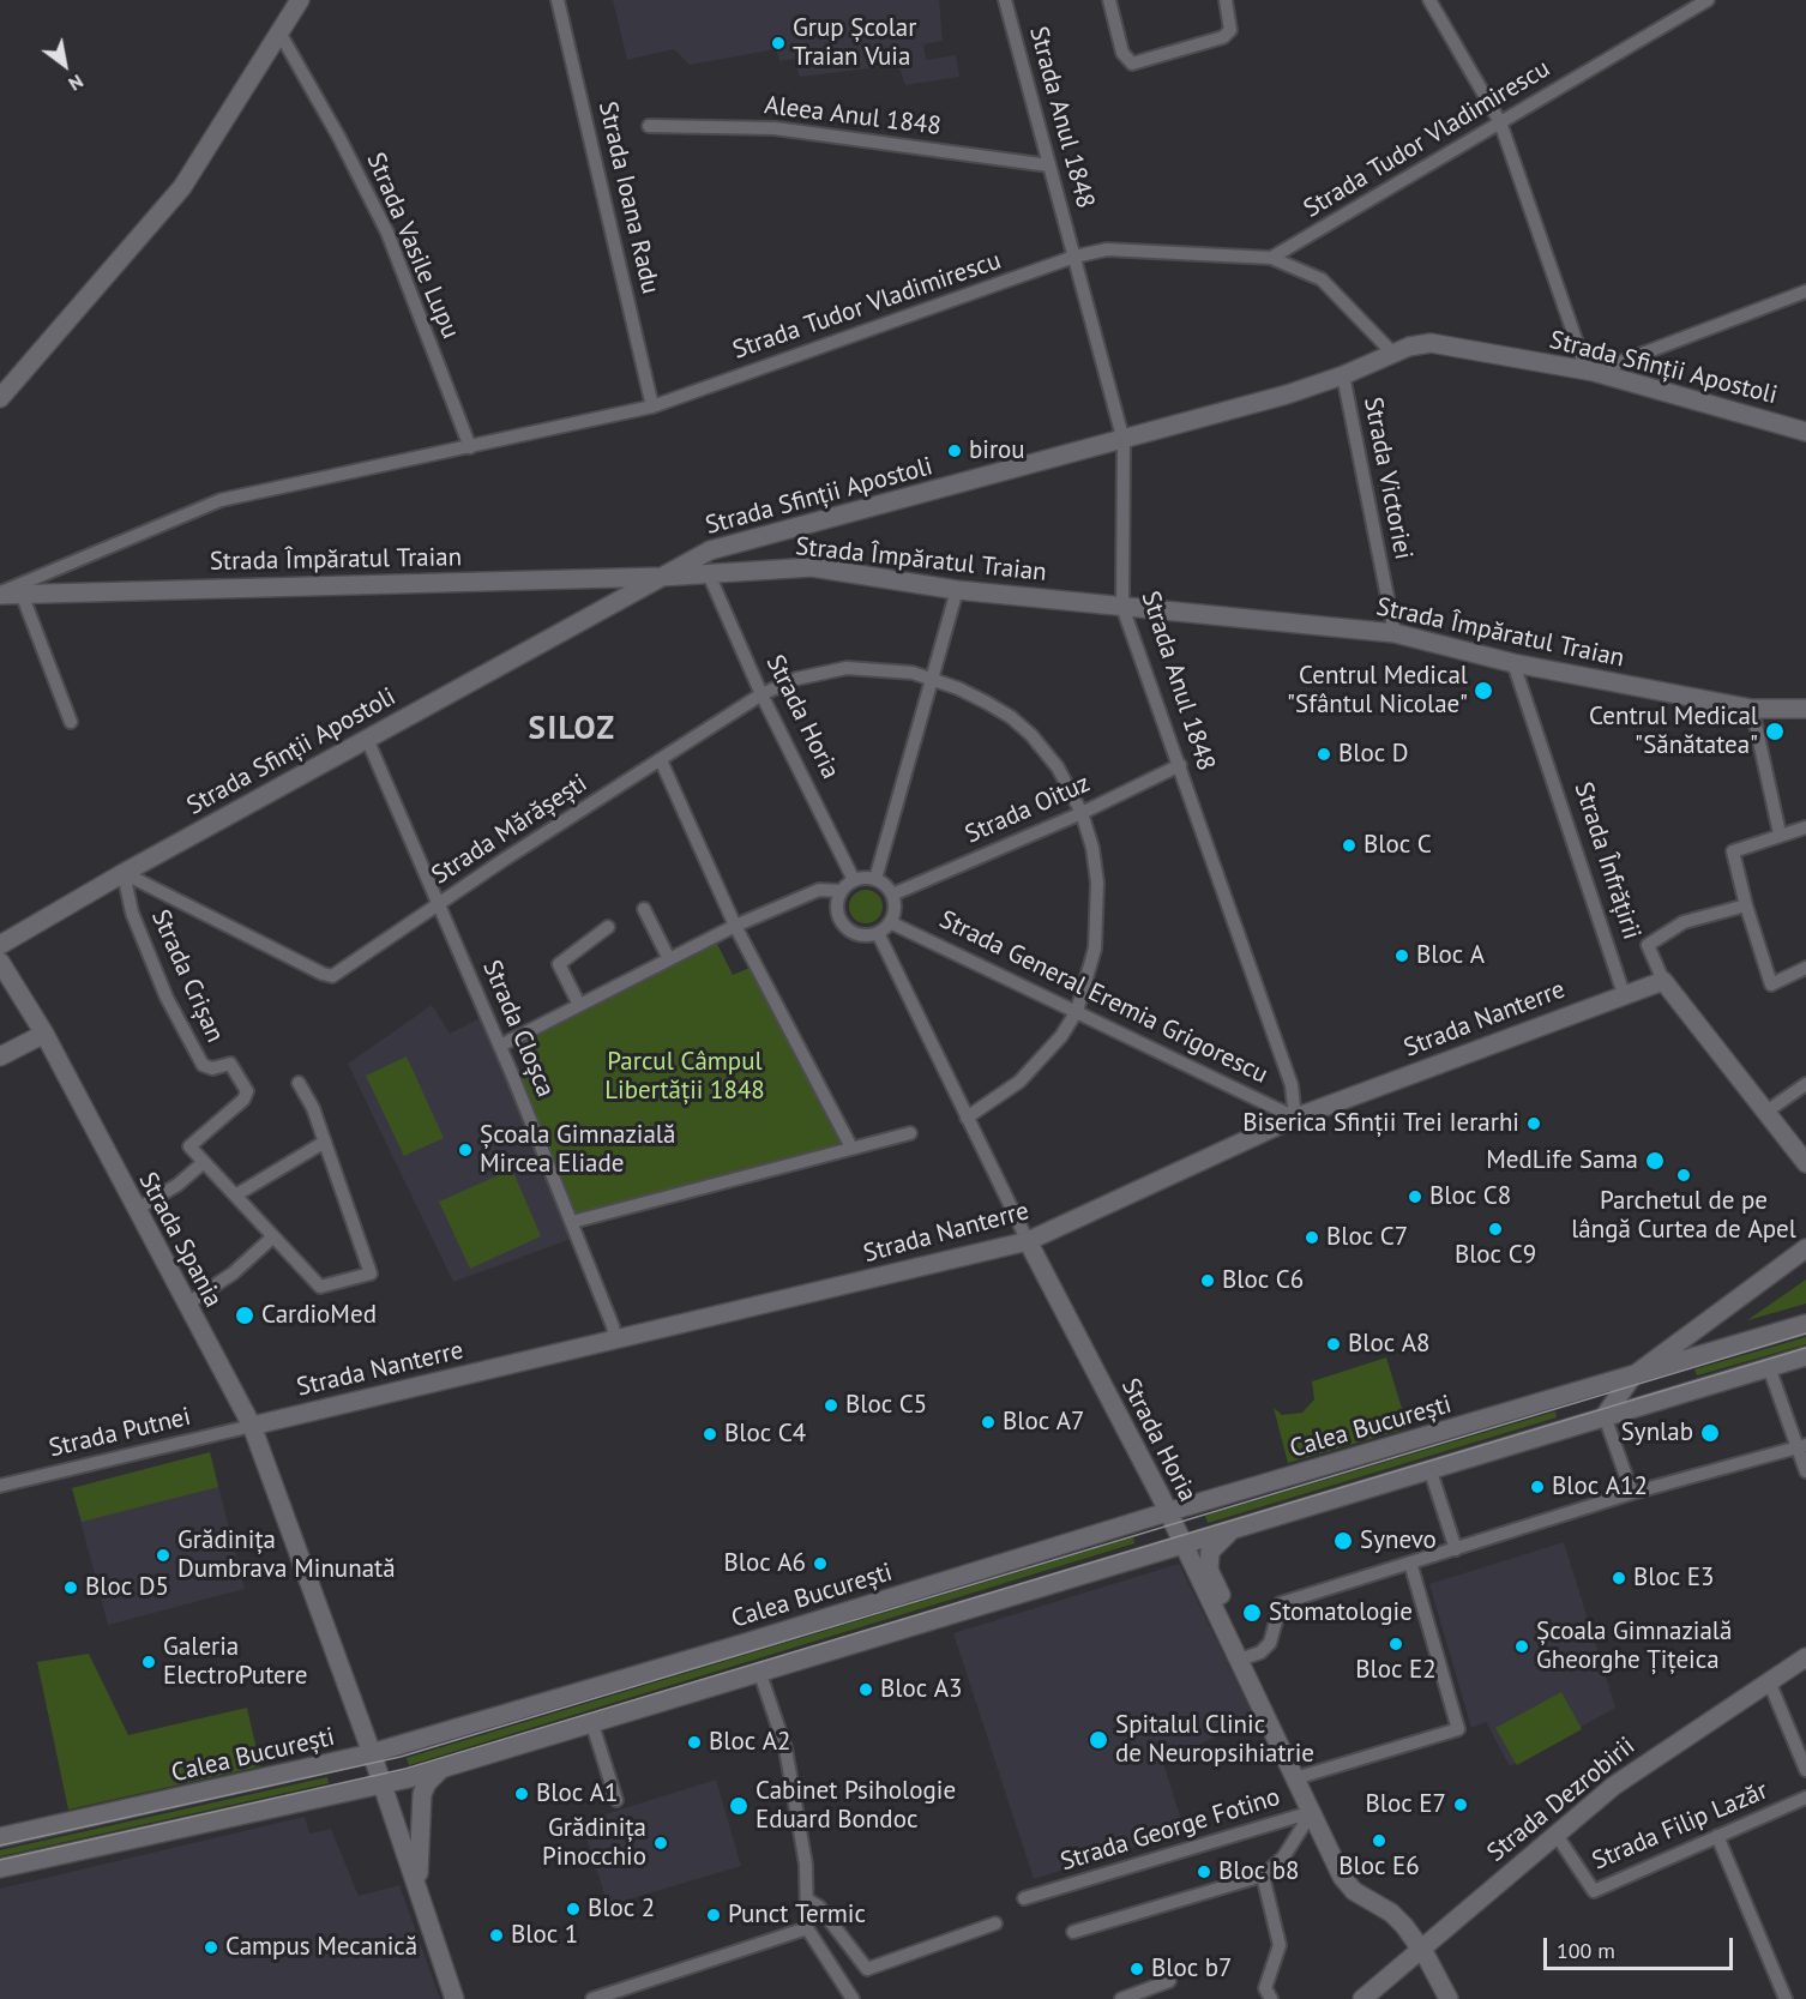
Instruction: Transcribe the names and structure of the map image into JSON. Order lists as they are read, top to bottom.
{
  "streets": {
    "street": [
      "Aleea Anul 1848",
      "Strada Anul 1848",
      "Strada Tudor Vladimirescu",
      "Strada Ioana Radu",
      "Strada Vasile Lupu",
      "Strada Sfinții Apostoli",
      "Strada Victoriei",
      "Strada Împăratul Traian",
      "Strada Horia",
      "Strada Oituz",
      "Strada Mărășești",
      "Strada Înfrățirii",
      "Strada Crișan",
      "Strada General Eremia Grigorescu",
      "Strada Nanterre",
      "Strada Cloșca",
      "Strada Spania",
      "Calea București",
      "Strada Putnei",
      "Strada Dezrobirii",
      "Strada Filip Lazăr",
      "Strada George Fotino"
    ]
  },
  "crossings": [
    ["Aleea Anul 1848", "Strada Anul 1848"],
    ["Strada Anul 1848", "Strada Tudor Vladimirescu"],
    ["Strada Anul 1848", "Strada Sfinții Apostoli"],
    ["Strada Anul 1848", "Strada Împăratul Traian"],
    ["Strada Anul 1848", "Strada Oituz"],
    ["Strada Anul 1848", "Strada General Eremia Grigorescu"],
    ["Strada Anul 1848", "Strada Nanterre"],
    ["Strada Tudor Vladimirescu", "Strada Ioana Radu"],
    ["Strada Tudor Vladimirescu", "Strada Vasile Lupu"],
    ["Strada Tudor Vladimirescu", "Strada Împăratul Traian"],
    ["Strada Sfinții Apostoli", "Strada Victoriei"],
    ["Strada Sfinții Apostoli", "Strada Împăratul Traian"],
    ["Strada Sfinții Apostoli", "Strada Mărășești"],
    ["Strada Sfinții Apostoli", "Strada Crișan"],
    ["Strada Sfinții Apostoli", "Strada Cloșca"],
    ["Strada Victoriei", "Strada Împăratul Traian"],
    ["Strada Împăratul Traian", "Strada Horia"],
    ["Strada Împăratul Traian", "Strada Înfrățirii"],
    ["Strada Horia", "Strada Oituz"],
    ["Strada Horia", "Strada Mărășești"],
    ["Strada Horia", "Strada General Eremia Grigorescu"],
    ["Strada Horia", "Strada Nanterre"],
    ["Strada Horia", "Calea București"],
    ["Strada Horia", "Strada Dezrobirii"],
    ["Strada Horia", "Strada George Fotino"],
    ["Strada Oituz", "Strada Mărășești"],
    ["Strada Oituz", "Strada General Eremia Grigorescu"],
    ["Strada Mărășești", "Strada Crișan"],
    ["Strada Mărășești", "Strada General Eremia Grigorescu"],
    ["Strada Mărășești", "Strada Cloșca"],
    ["Strada Înfrățirii", "Strada Nanterre"],
    ["Strada General Eremia Grigorescu", "Strada Nanterre"],
    ["Strada Nanterre", "Strada Cloșca"],
    ["Strada Nanterre", "Strada Spania"],
    ["Strada Nanterre", "Strada Putnei"],
    ["Strada Spania", "Calea București"],
    ["Strada Spania", "Strada Putnei"],
    ["Strada Dezrobirii", "Strada Filip Lazăr"]
  ],
  "districts": ["SILOZ"],
  "parks": ["Parcul Câmpul Libertății 1848"],
  "places": [
    "Grup Școlar Traian Vuia",
    "birou",
    "Centrul Medical \"Sfântul Nicolae\"",
    "Centrul Medical \"Sănătatea\"",
    "Bloc D",
    "Bloc C",
    "Bloc A",
    "Biserica Sfinții Trei Ierarhi",
    "Școala Gimnazială Mircea Eliade",
    "MedLife Sama",
    "Parchetul de pe lângă Curtea de Apel",
    "Bloc C8",
    "Bloc C9",
    "Bloc C7",
    "Bloc C6",
    "CardioMed",
    "Bloc A8",
    "Bloc C5",
    "Bloc A7",
    "Synlab",
    "Bloc C4",
    "Bloc A12",
    "Synevo",
    "Grădinița Dumbrava Minunată",
    "Bloc A6",
    "Bloc E3",
    "Bloc D5",
    "Stomatologie",
    "Bloc E2",
    "Școala Gimnazială Gheorghe Țițeica",
    "Galeria ElectroPutere",
    "Bloc A3",
    "Spitalul Clinic de Neuropsihiatrie",
    "Bloc A2",
    "Bloc A1",
    "Bloc E7",
    "Cabinet Psihologie Eduard Bondoc",
    "Bloc E6",
    "Grădinița Pinocchio",
    "Bloc b8",
    "Bloc 2",
    "Punct Termic",
    "Bloc 1",
    "Campus Mecanică",
    "Bloc b7"
  ],
  "scale_bar": "100 m",
  "north": "bottom right"
}
